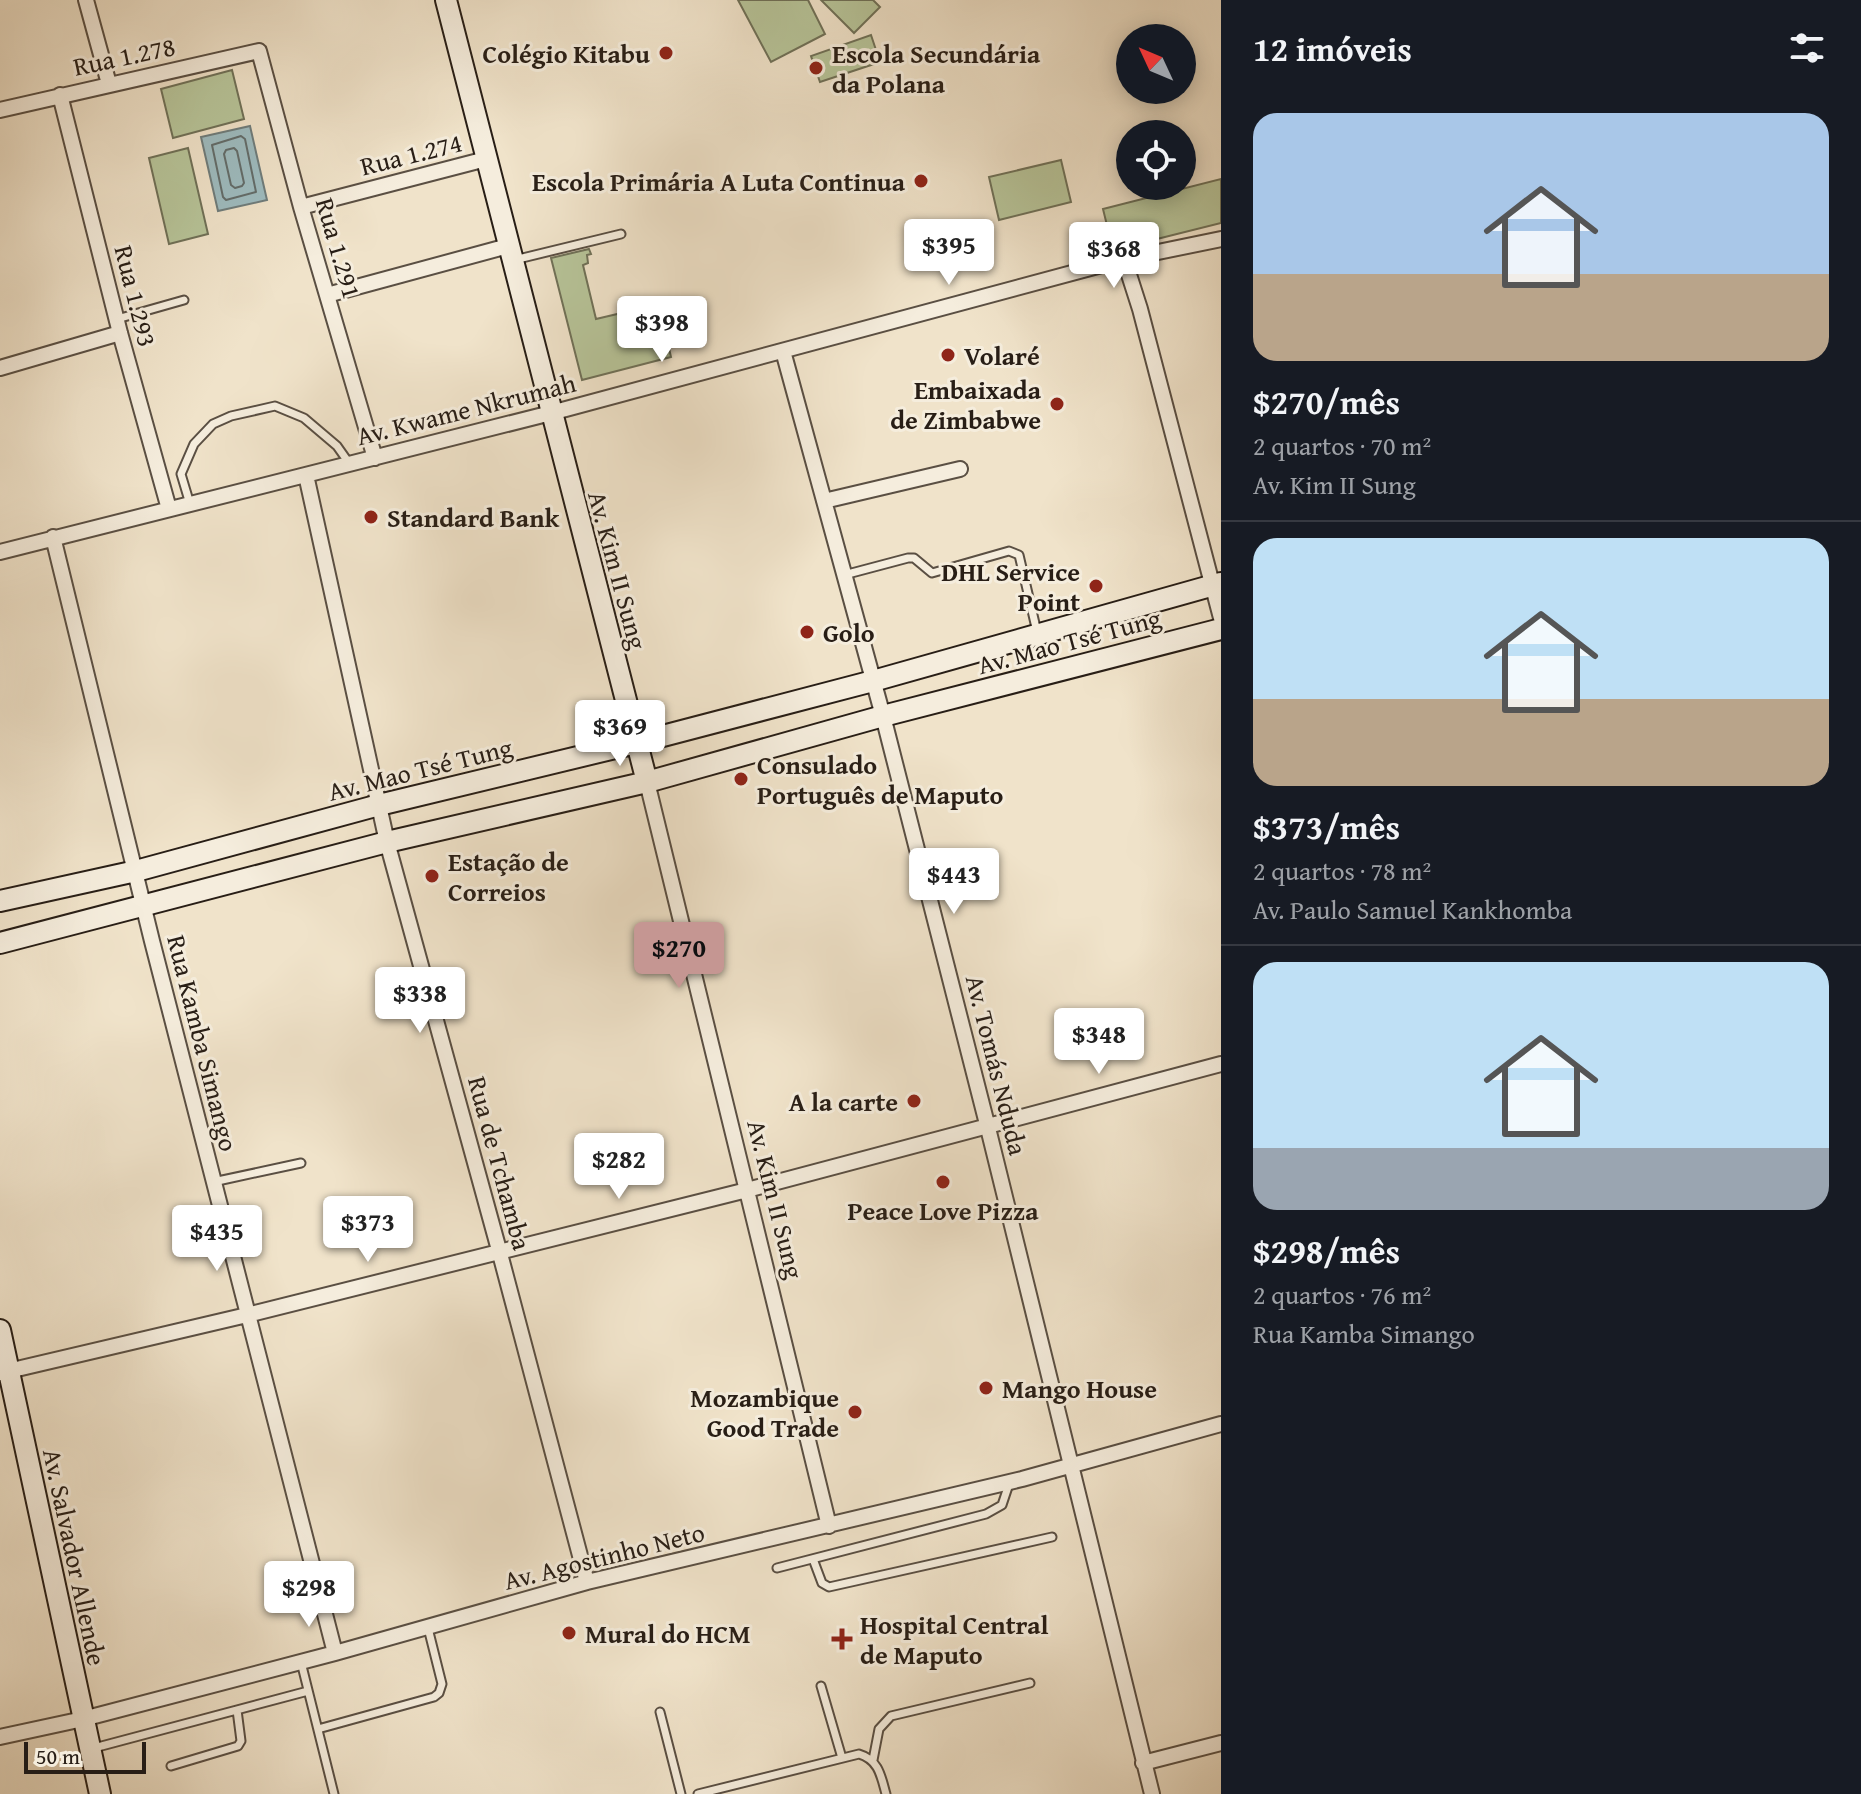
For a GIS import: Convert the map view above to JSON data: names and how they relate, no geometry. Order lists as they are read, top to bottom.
{
  "streets": {
    "main road": ["Av. Kim II Sung", "Av. Mao Tsé Tung", "Av. Salvador Allende"],
    "street": [
      "Rua 1.278",
      "Rua 1.274",
      "Rua 1.291",
      "Rua 1.293",
      "Av. Kwame Nkrumah",
      "Rua Kamba Simango",
      "Av. Tomás Nduda",
      "Rua de Tchamba",
      "Av. Agostinho Neto"
    ]
  },
  "crossings": [
    ["Rua 1.278", "Rua 1.291"],
    ["Rua 1.278", "Rua 1.293"],
    ["Rua 1.274", "Rua 1.291"],
    ["Rua 1.274", "Av. Kim II Sung"],
    ["Rua 1.291", "Av. Kwame Nkrumah"],
    ["Rua 1.293", "Av. Kwame Nkrumah"],
    ["Av. Kwame Nkrumah", "Av. Kim II Sung"],
    ["Av. Kwame Nkrumah", "Rua Kamba Simango"],
    ["Av. Kwame Nkrumah", "Av. Tomás Nduda"],
    ["Av. Kwame Nkrumah", "Rua de Tchamba"],
    ["Av. Kim II Sung", "Av. Mao Tsé Tung"],
    ["Av. Kim II Sung", "Av. Agostinho Neto"],
    ["Av. Mao Tsé Tung", "Rua Kamba Simango"],
    ["Av. Mao Tsé Tung", "Av. Tomás Nduda"],
    ["Av. Mao Tsé Tung", "Rua de Tchamba"],
    ["Rua Kamba Simango", "Av. Agostinho Neto"],
    ["Av. Tomás Nduda", "Av. Agostinho Neto"],
    ["Rua de Tchamba", "Av. Agostinho Neto"],
    ["Av. Agostinho Neto", "Av. Salvador Allende"]
  ],
  "places": {
    "other": [
      "Colégio Kitabu",
      "Escola Secundária da Polana",
      "Escola Primária A Luta Continua",
      "Volaré",
      "Embaixada de Zimbabwe",
      "Standard Bank",
      "DHL Service Point",
      "Golo",
      "Consulado Português de Maputo",
      "Estação de Correios",
      "A la carte",
      "Peace Love Pizza",
      "Mango House",
      "Mozambique Good Trade",
      "Mural do HCM"
    ],
    "health": ["Hospital Central de Maputo"]
  },
  "scale_bar": "50 m",
  "north": "top left",
  "page": {
    "heading": "12 imóveis",
    "list": [
      {
        "name": "$270/mês",
        "note": "2 quartos · 70 m² · Av. Kim II Sung"
      },
      {
        "name": "$373/mês",
        "note": "2 quartos · 78 m² · Av. Paulo Samuel Kankhomba"
      },
      {
        "name": "$298/mês",
        "note": "2 quartos · 76 m² · Rua Kamba Simango"
      }
    ],
    "price": [
      "$395",
      "$368",
      "$398",
      "$369",
      "$443",
      "$270",
      "$338",
      "$348",
      "$282",
      "$373",
      "$435",
      "$298"
    ],
    "scale": "50 m"
  }
}
